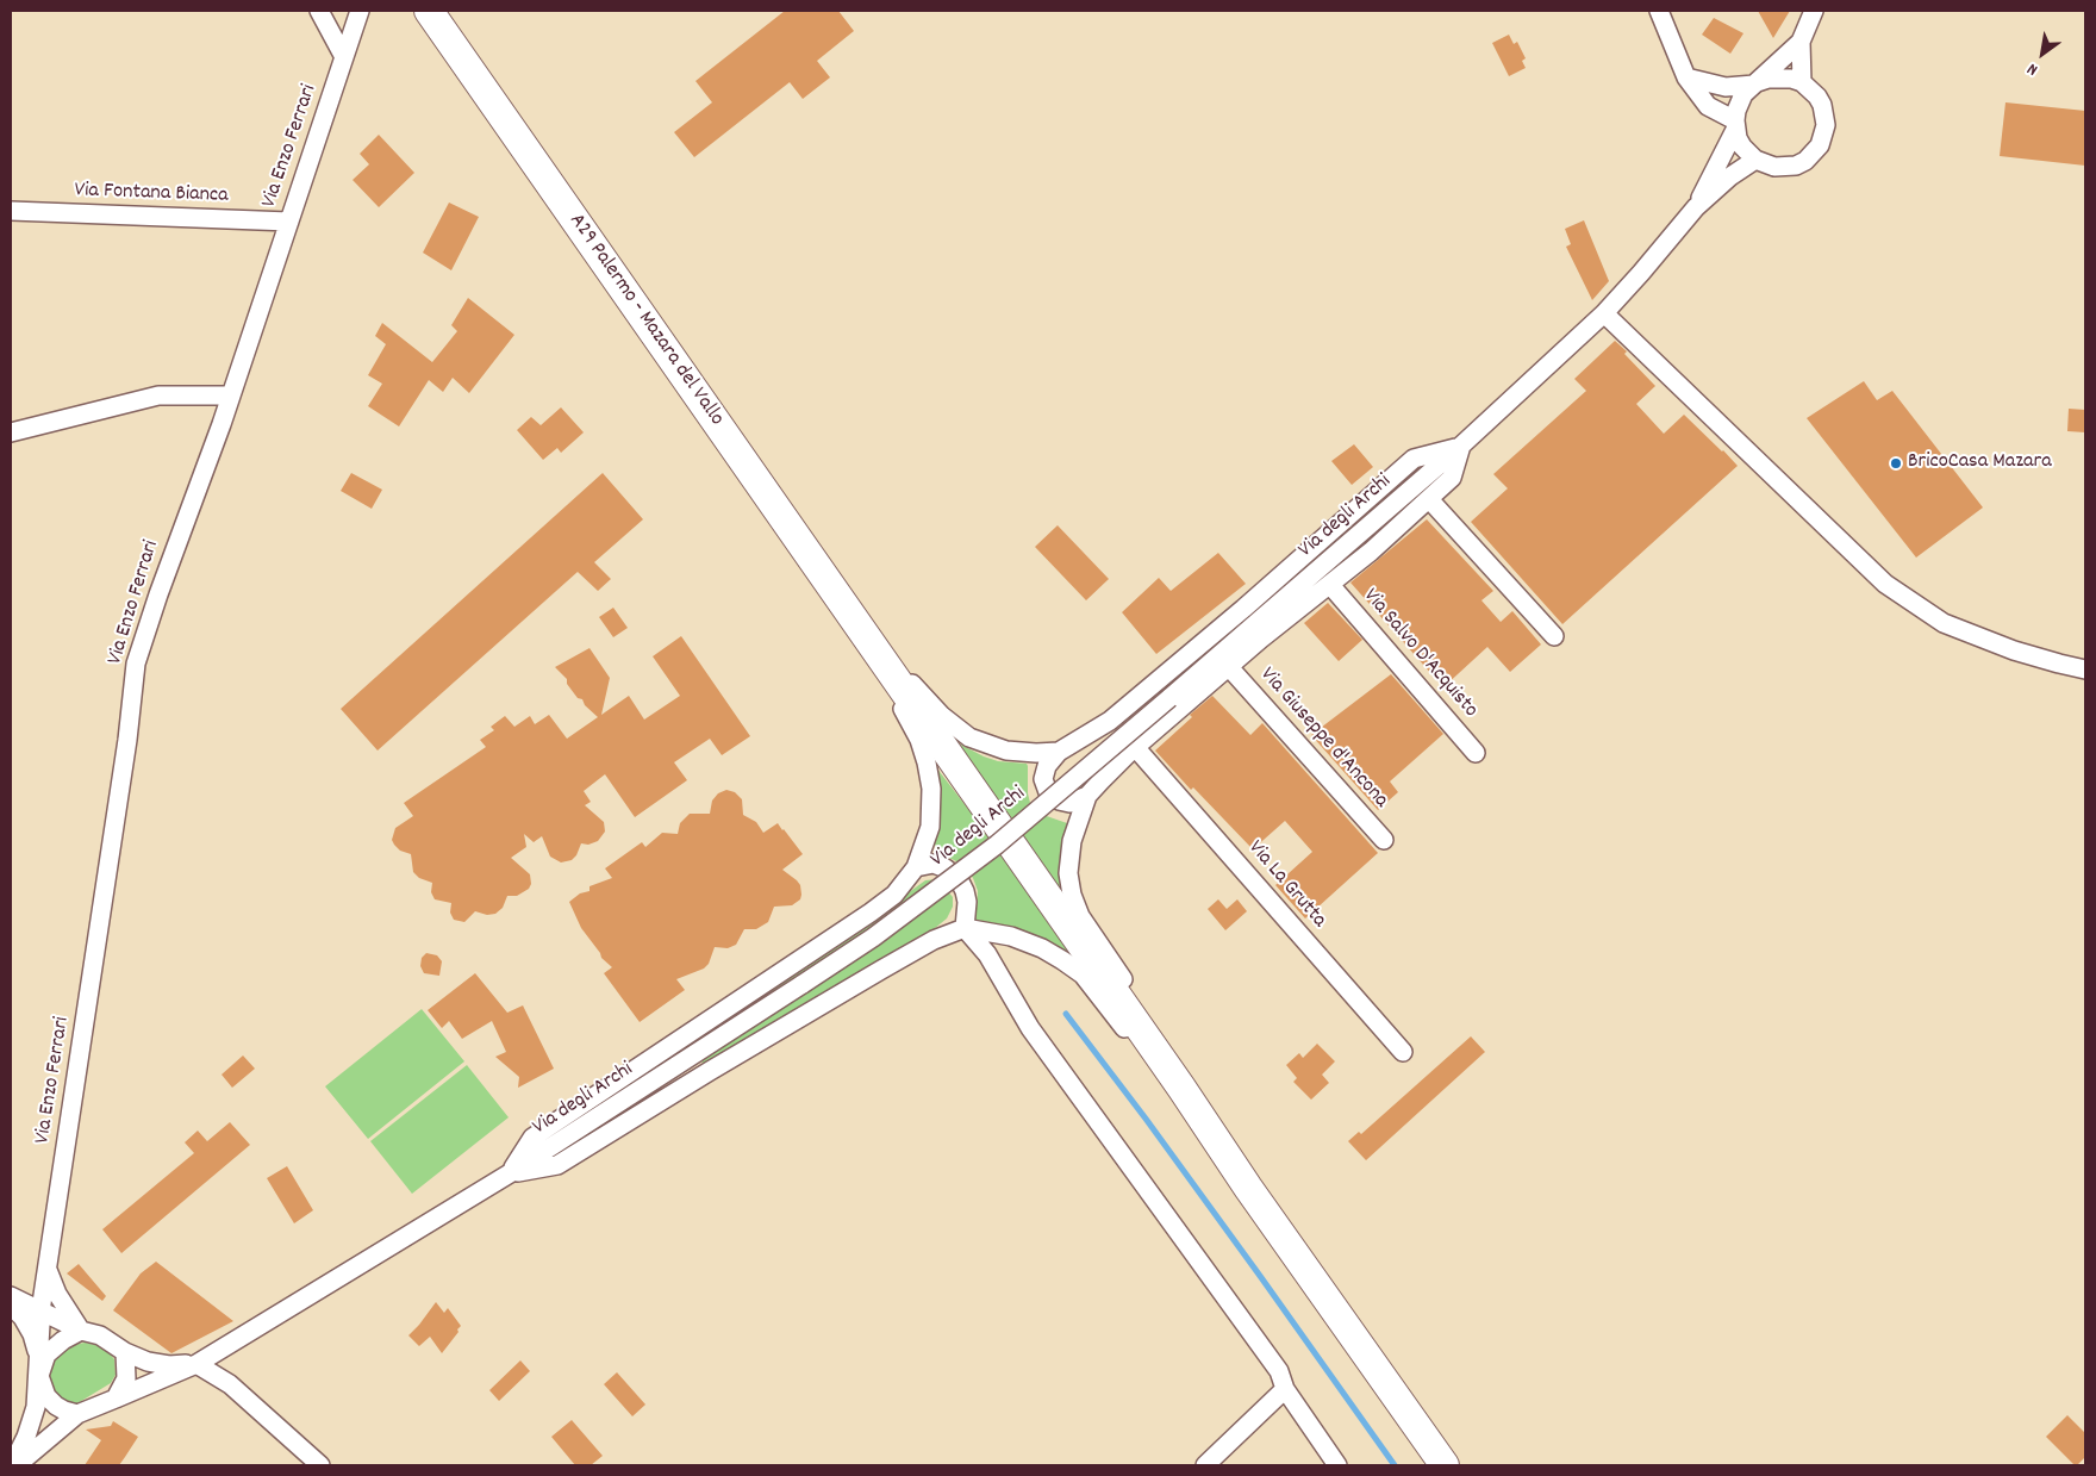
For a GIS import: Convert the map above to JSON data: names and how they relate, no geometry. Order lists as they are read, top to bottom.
{
  "streets": {
    "main road": ["A29 Palermo - Mazara del Vallo"],
    "street": [
      "Via Enzo Ferrari",
      "Via Fontana Bianca",
      "Via degli Archi",
      "Via Salvo D'Acquisto",
      "Via Giuseppe d'Ancona",
      "Via La Grutta"
    ]
  },
  "crossings": [
    ["Via Enzo Ferrari", "Via Fontana Bianca"],
    ["Via Enzo Ferrari", "Via degli Archi"]
  ],
  "places": ["BricoCasa Mazara"],
  "north": "bottom left"
}
